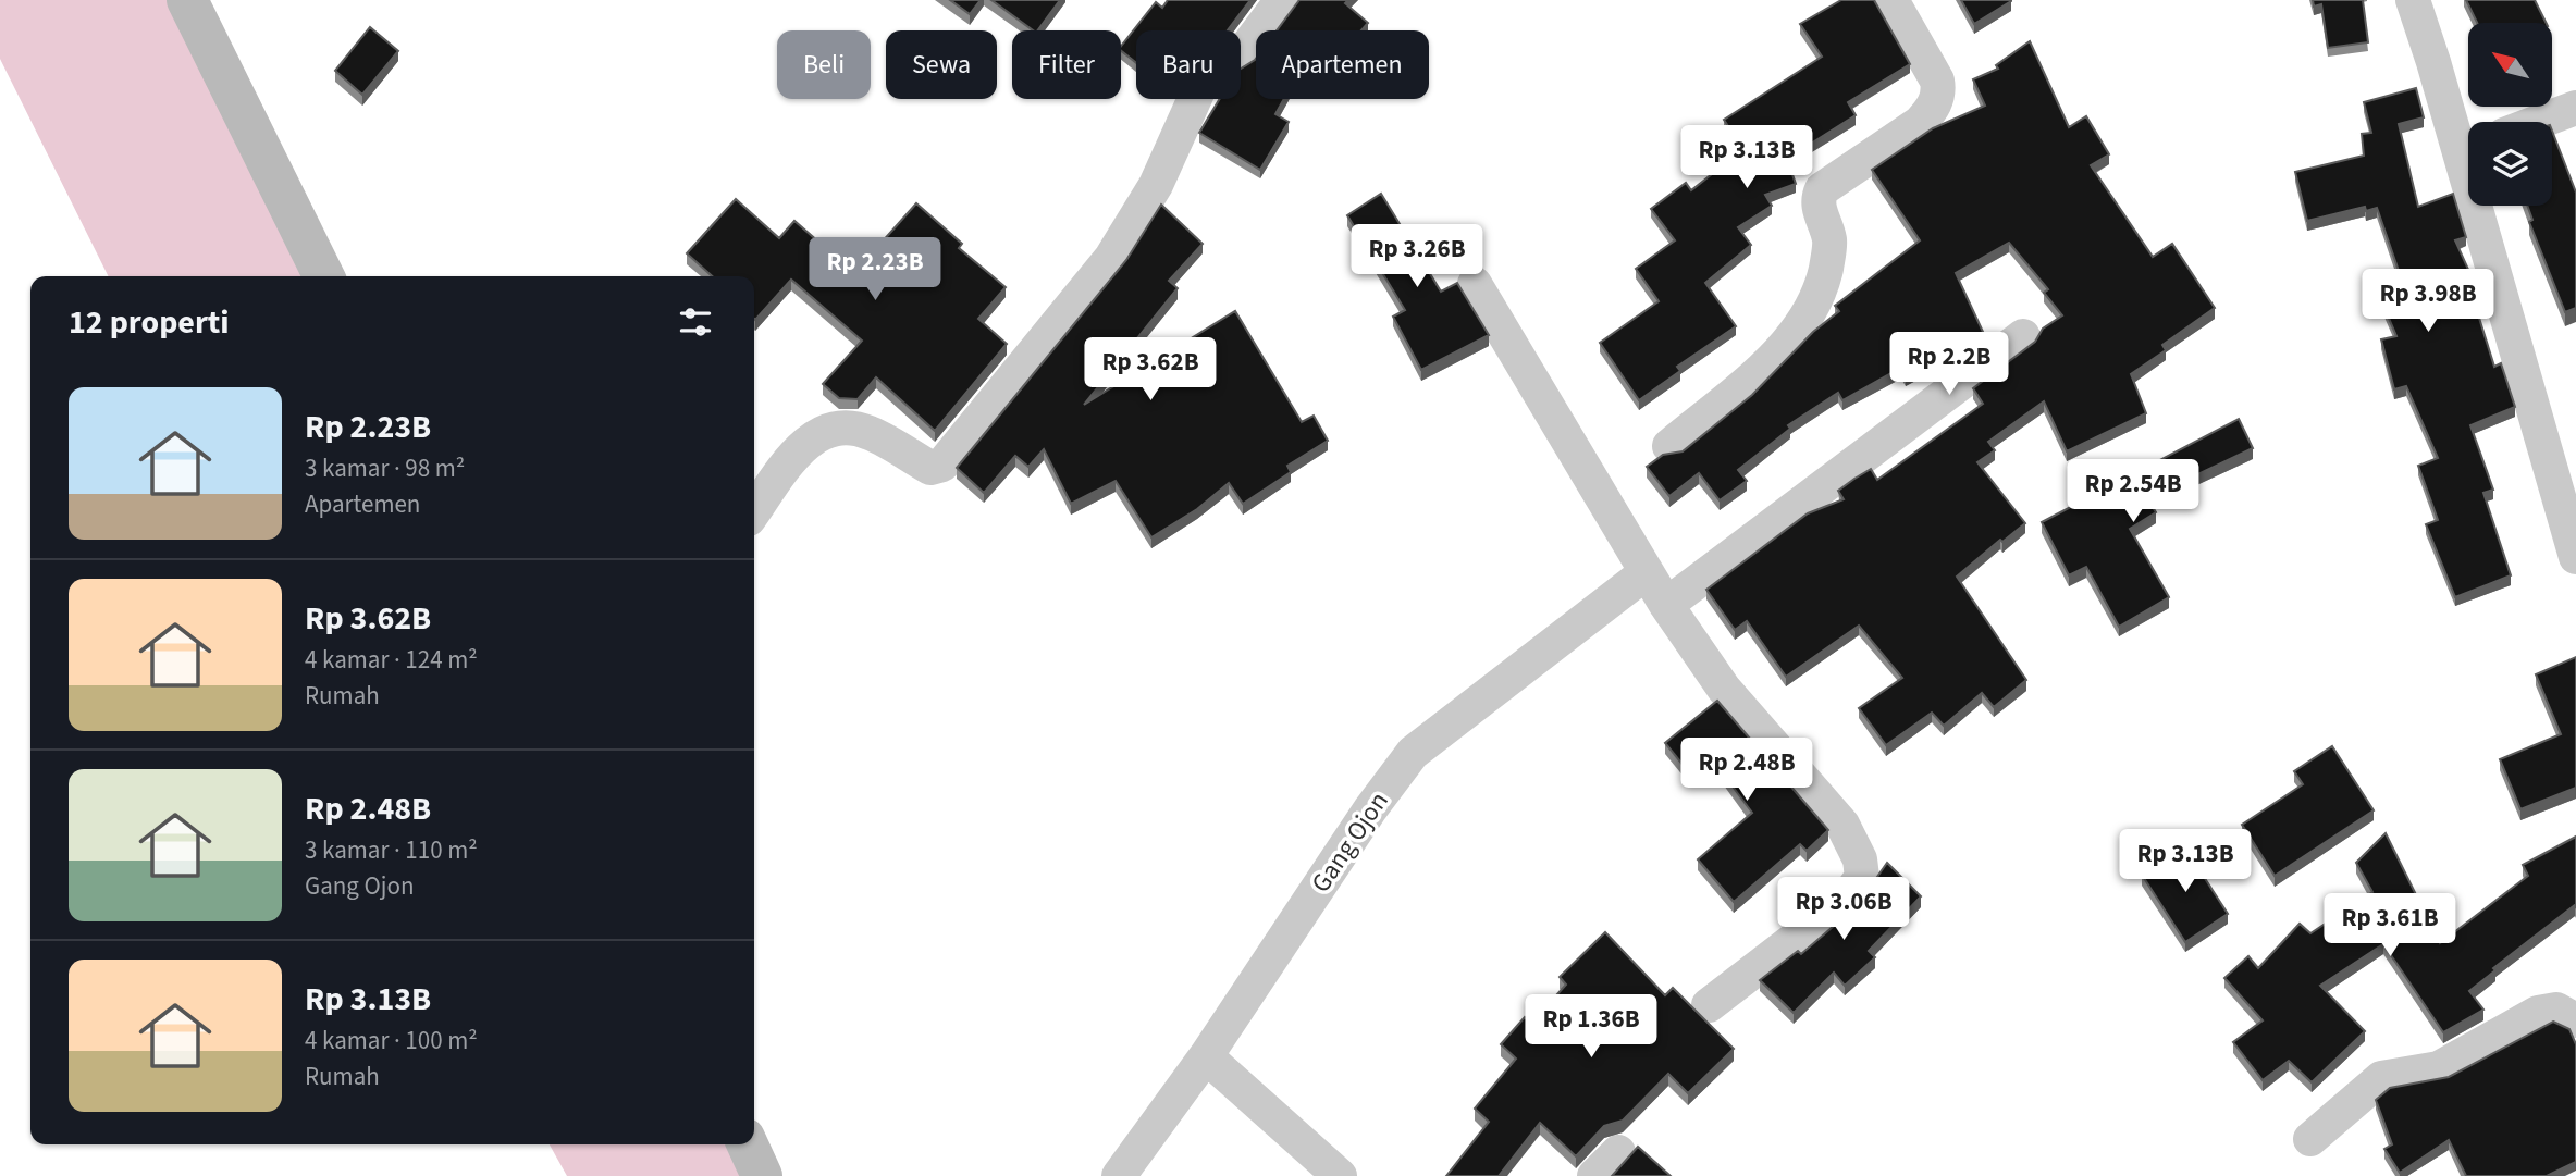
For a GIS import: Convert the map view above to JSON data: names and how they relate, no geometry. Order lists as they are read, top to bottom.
{
  "streets": {
    "street": ["Gang Ojon"]
  },
  "north": "top left",
  "page": {
    "chip": [
      "Beli",
      "Sewa",
      "Filter",
      "Baru",
      "Apartemen"
    ],
    "price": [
      "Rp 3.13B",
      "Rp 3.26B",
      "Rp 2.23B",
      "Rp 3.98B",
      "Rp 2.2B",
      "Rp 3.62B",
      "Rp 2.54B",
      "Rp 2.48B",
      "Rp 3.13B",
      "Rp 3.06B",
      "Rp 3.61B",
      "Rp 1.36B"
    ],
    "heading": "12 properti",
    "list": [
      {
        "name": "Rp 2.23B",
        "note": "3 kamar · 98 m² · Apartemen"
      },
      {
        "name": "Rp 3.62B",
        "note": "4 kamar · 124 m² · Rumah"
      },
      {
        "name": "Rp 2.48B",
        "note": "3 kamar · 110 m² · Gang Ojon"
      },
      {
        "name": "Rp 3.13B",
        "note": "4 kamar · 100 m² · Rumah"
      }
    ]
  }
}
